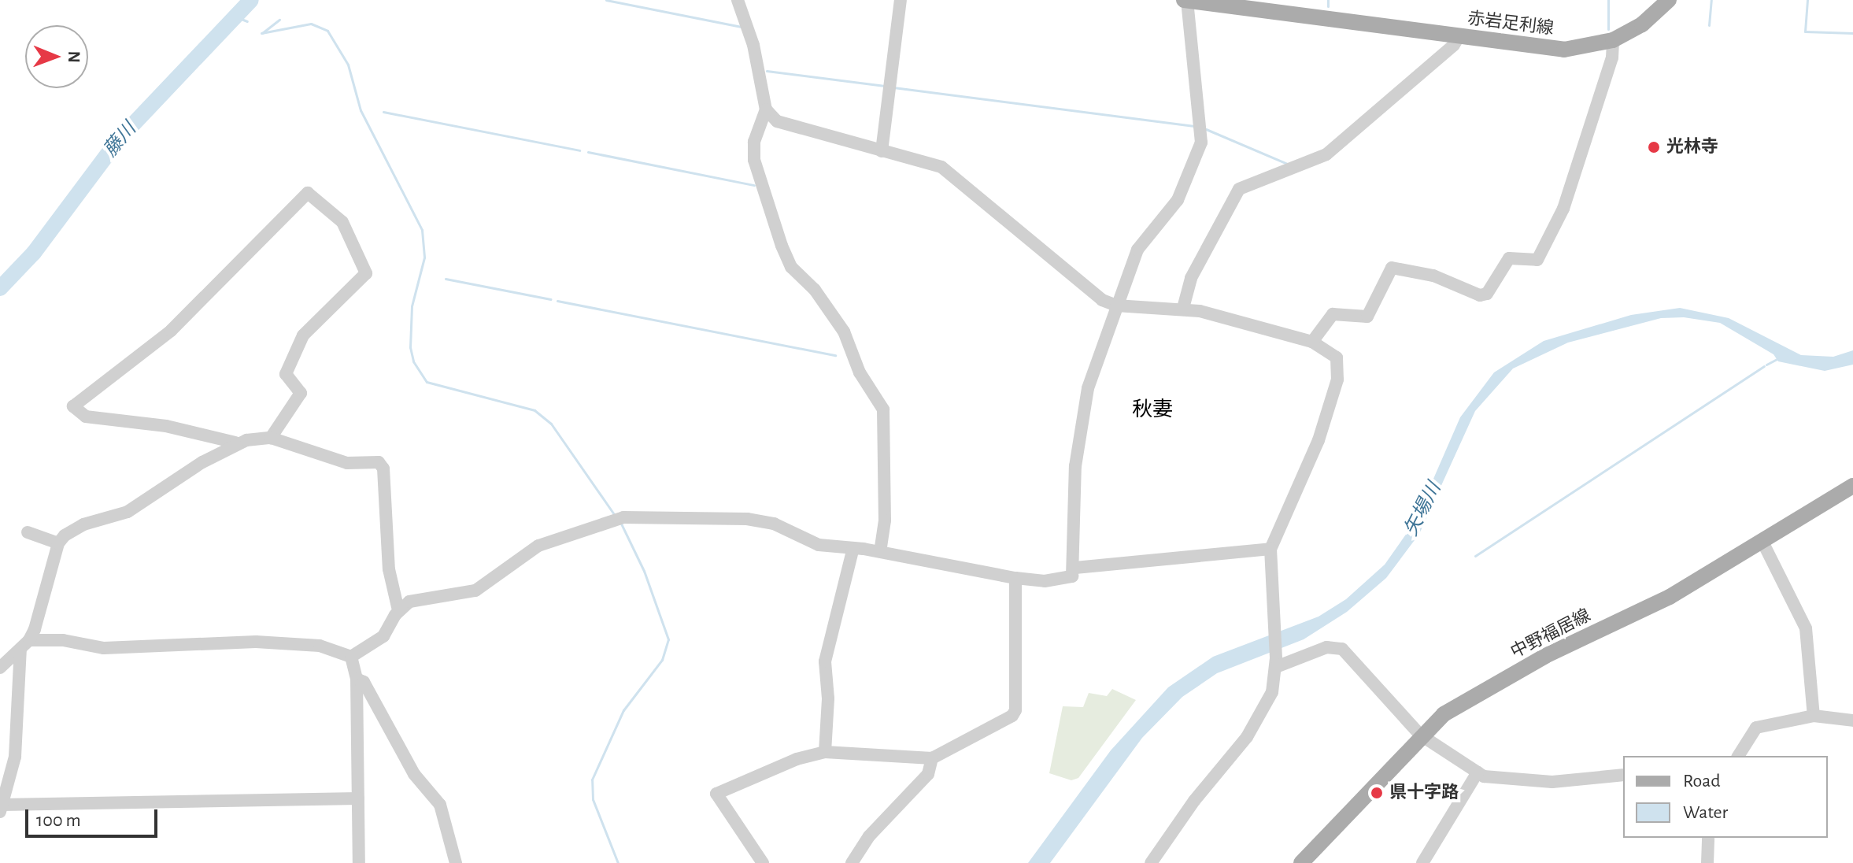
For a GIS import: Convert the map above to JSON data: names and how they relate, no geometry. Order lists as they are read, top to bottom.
{
  "streets": {
    "main road": ["赤岩足利線", "中野福居線"]
  },
  "districts": ["秋妻"],
  "water": ["藤川", "矢場川"],
  "places": ["光林寺", "県十字路"],
  "legend": ["Road", "Water"],
  "scale_bar": "100 m",
  "north": "right"
}
